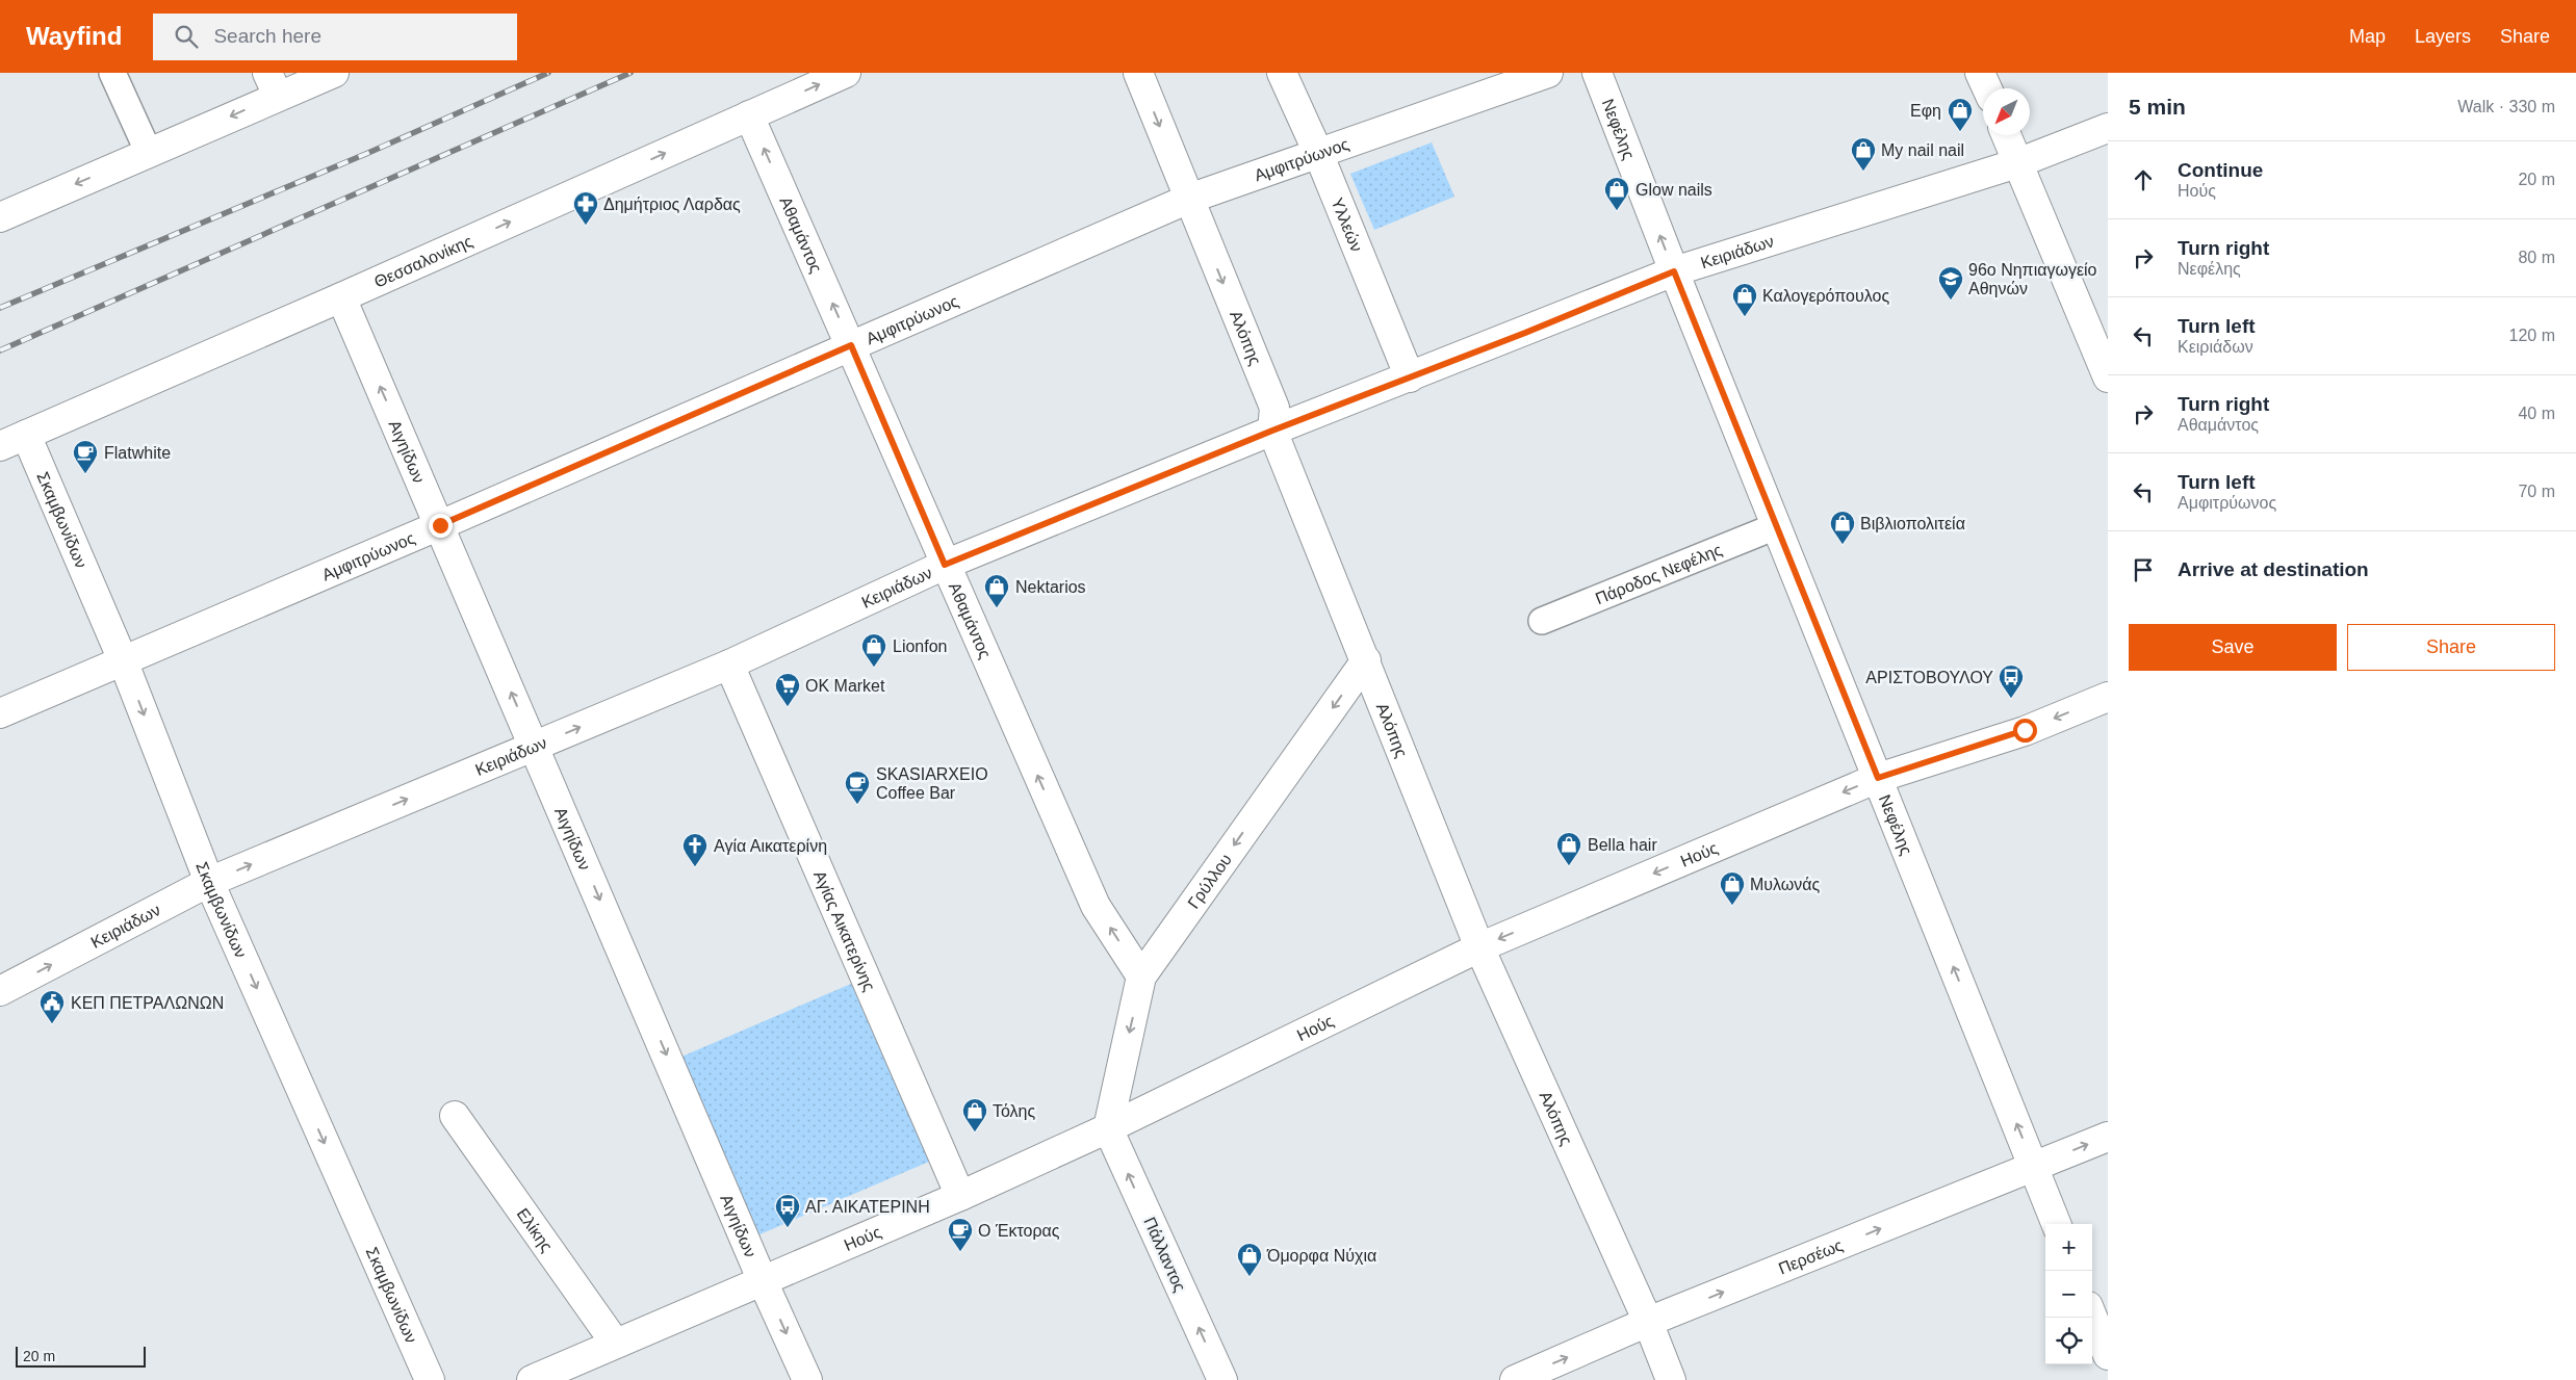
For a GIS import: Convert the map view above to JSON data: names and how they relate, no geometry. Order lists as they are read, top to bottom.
{
  "streets": {
    "street": [
      "Νεφέλης",
      "Αμφιτρύωνος",
      "Υλλεών",
      "Αθαμάντος",
      "Κειριάδων",
      "Θεσσαλονίκης",
      "Αλόπης",
      "Αιγηίδων",
      "Σκαμβωνίδων",
      "Ηούς",
      "Γρύλλου",
      "Αγίας Αικατερίνης",
      "Ελίκης",
      "Πάλλαντος",
      "Περσέως"
    ],
    "lane": ["Πάροδος Νεφέλης"]
  },
  "crossings": [
    ["Νεφέλης", "Κειριάδων"],
    ["Νεφέλης", "Πάροδος Νεφέλης"],
    ["Νεφέλης", "Ηούς"],
    ["Νεφέλης", "Περσέως"],
    ["Αμφιτρύωνος", "Υλλεών"],
    ["Αμφιτρύωνος", "Αθαμάντος"],
    ["Αμφιτρύωνος", "Αλόπης"],
    ["Αμφιτρύωνος", "Αιγηίδων"],
    ["Αμφιτρύωνος", "Σκαμβωνίδων"],
    ["Υλλεών", "Κειριάδων"],
    ["Αθαμάντος", "Κειριάδων"],
    ["Αθαμάντος", "Θεσσαλονίκης"],
    ["Αθαμάντος", "Γρύλλου"],
    ["Κειριάδων", "Αλόπης"],
    ["Κειριάδων", "Αιγηίδων"],
    ["Κειριάδων", "Σκαμβωνίδων"],
    ["Κειριάδων", "Αγίας Αικατερίνης"],
    ["Θεσσαλονίκης", "Αιγηίδων"],
    ["Θεσσαλονίκης", "Σκαμβωνίδων"],
    ["Αλόπης", "Ηούς"],
    ["Αλόπης", "Γρύλλου"],
    ["Αλόπης", "Περσέως"],
    ["Αιγηίδων", "Ηούς"],
    ["Ηούς", "Γρύλλου"],
    ["Ηούς", "Αγίας Αικατερίνης"],
    ["Ηούς", "Ελίκης"],
    ["Ηούς", "Πάλλαντος"],
    ["Γρύλλου", "Πάλλαντος"]
  ],
  "one_way": [
    "Νεφέλης",
    "Αθαμάντος",
    "Κειριάδων",
    "Θεσσαλονίκης",
    "Σκαμβωνίδων",
    "Ηούς",
    "Γρύλλου",
    "Πάλλαντος",
    "Περσέως"
  ],
  "places": {
    "shop": [
      "Εφη",
      "My nail nail",
      "Glow nails",
      "Καλογερόπουλος",
      "Βιβλιοπολιτεία",
      "Nektarios",
      "Lionfon",
      "Bella hair",
      "Μυλωνάς",
      "Τόλης",
      "Όμορφα Νύχια"
    ],
    "pharmacy": ["Δημήτριος Λαρδας"],
    "school or university": ["96ο Νηπιαγωγείο Αθηνών"],
    "cafe": ["Flatwhite", "SKASIARXEIO Coffee Bar", "Ο Έκτορας"],
    "bus stop": ["ΑΡΙΣΤΟΒΟΥΛΟΥ", "ΑΓ. ΑΙΚΑΤΕΡΙΝΗ"],
    "supermarket": ["OK Market"],
    "church": ["Αγία Αικατερίνη"],
    "public building": ["ΚΕΠ ΠΕΤΡΑΛΩΝΩΝ"]
  },
  "scale_bar": "20 m",
  "north": "bottom left",
  "page": {
    "header": "Wayfind",
    "search": "Search here",
    "nav": ["Map", "Layers", "Share"],
    "heading": ["5 min", "Walk · 330 m"],
    "list": [
      ["Continue", "Ηούς", "20 m"],
      ["Turn right", "Νεφέλης", "80 m"],
      ["Turn left", "Κειριάδων", "120 m"],
      ["Turn right", "Αθαμάντος", "40 m"],
      ["Turn left", "Αμφιτρύωνος", "70 m"],
      "Arrive at destination"
    ],
    "buttons": ["Save", "Share"],
    "map_buttons": ["+", "−"],
    "scale": "20 m"
  }
}
